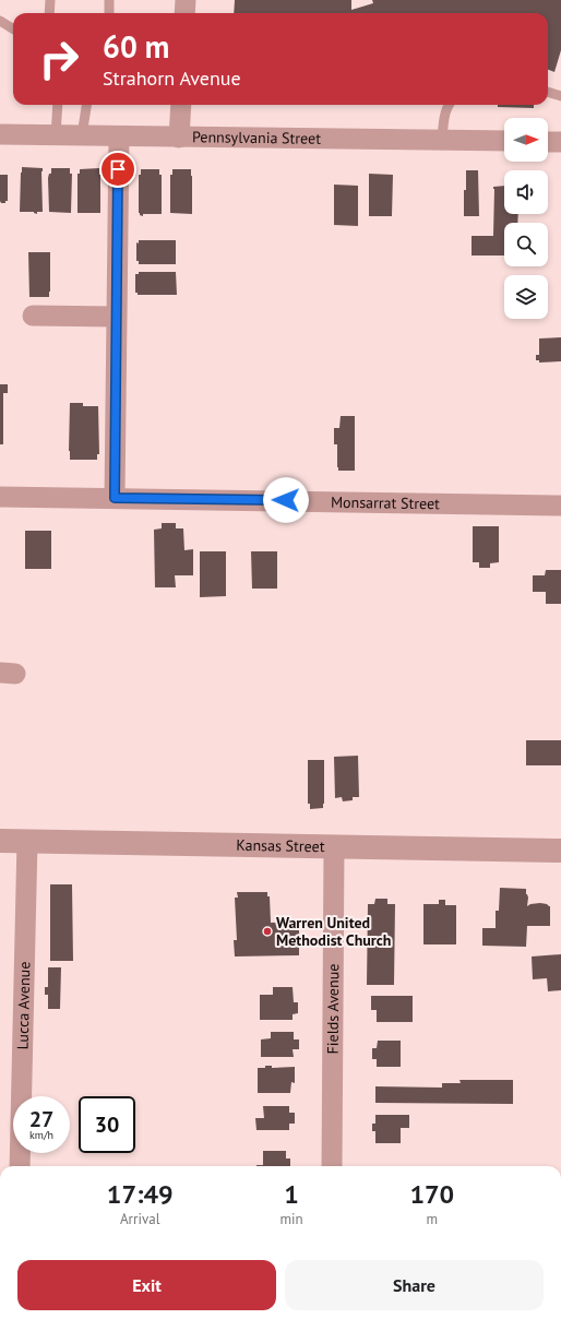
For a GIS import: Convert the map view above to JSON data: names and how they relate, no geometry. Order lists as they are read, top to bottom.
{
  "streets": {
    "street": [
      "Pennsylvania Street",
      "Monsarrat Street",
      "Kansas Street",
      "Lucca Avenue",
      "Fields Avenue"
    ]
  },
  "crossings": [
    ["Kansas Street", "Lucca Avenue"],
    ["Kansas Street", "Fields Avenue"]
  ],
  "places": ["Warren United Methodist Church"],
  "north": "right",
  "page": {
    "turn": ["60 m", "Strahorn Avenue"],
    "speed": "27 km/h",
    "limit": "30",
    "eta": [
      "17:49",
      "Arrival",
      "1",
      "min",
      "170",
      "m"
    ],
    "buttons": ["Exit", "Share"]
  }
}
